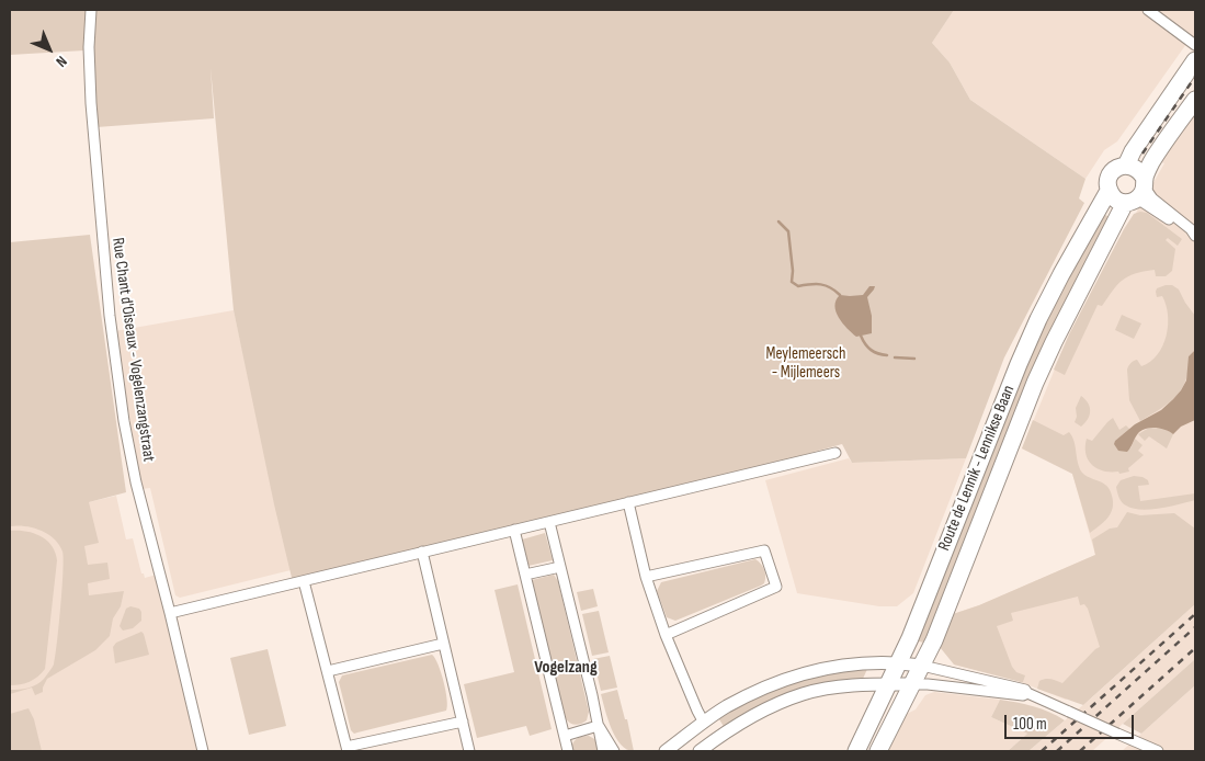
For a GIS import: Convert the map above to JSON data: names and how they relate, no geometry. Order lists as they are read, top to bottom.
{
  "streets": {
    "main road": ["Route de Lennik - Lennikse Baan"],
    "street": ["Rue Chant d'Oiseaux - Vogelenzangstraat"]
  },
  "districts": ["Vogelzang"],
  "parks": ["Meylemeersch - Mijlemeers"],
  "scale_bar": "100 m",
  "north": "bottom right"
}
